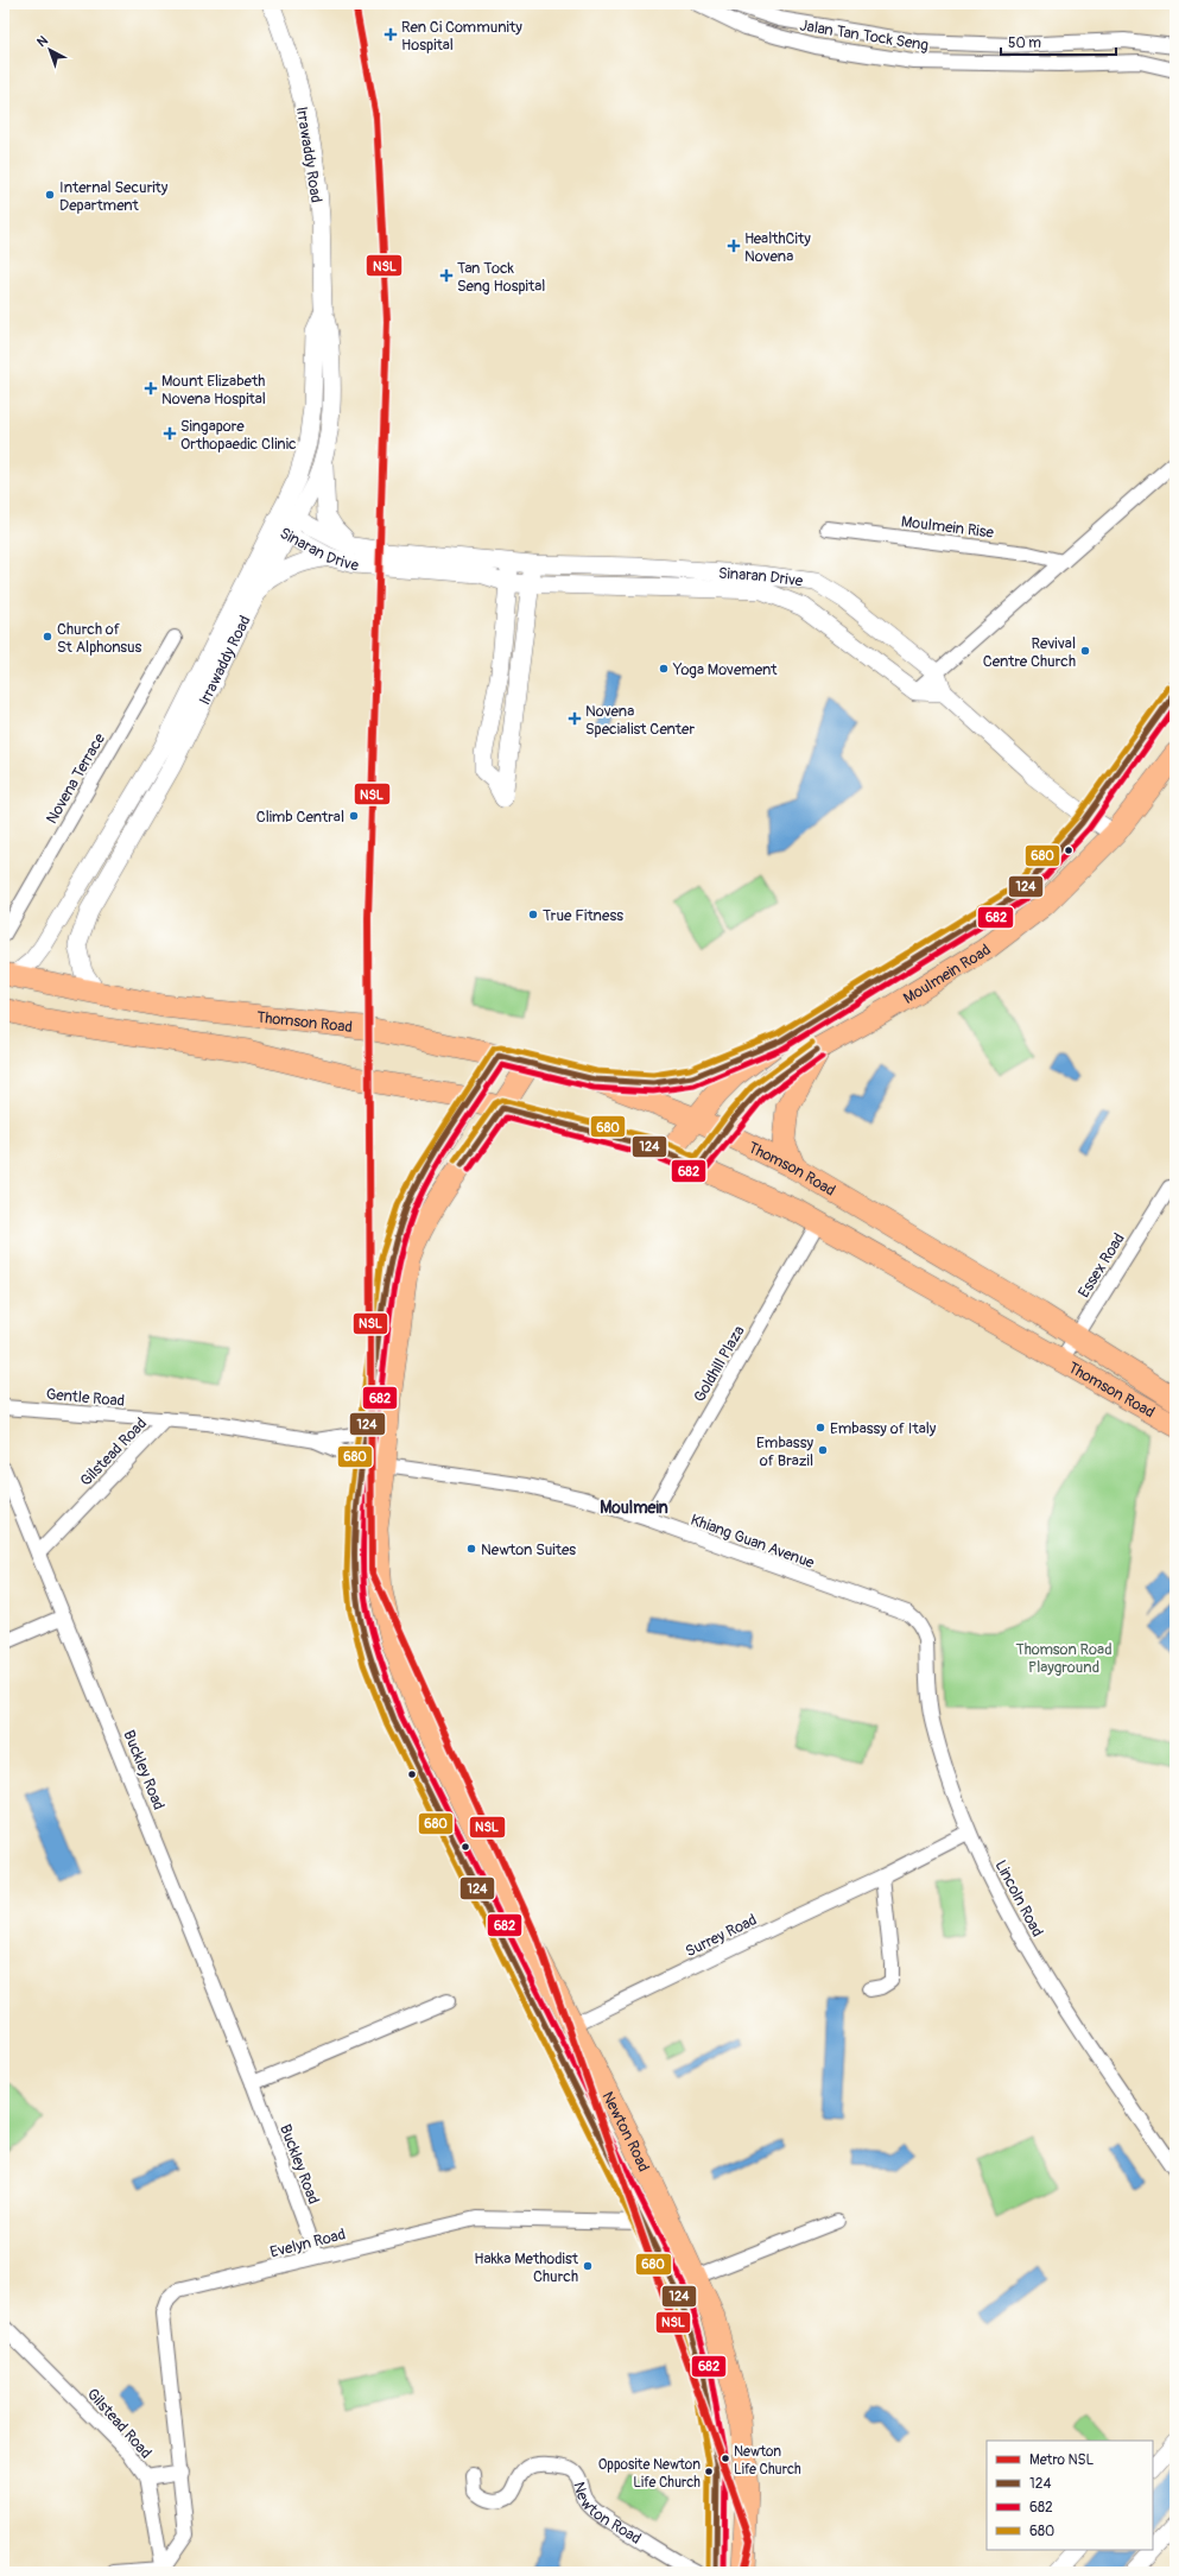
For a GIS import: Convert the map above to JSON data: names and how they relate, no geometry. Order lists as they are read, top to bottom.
{
  "streets": {
    "main road": ["Moulmein Road", "Thomson Road", "Newton Road"],
    "street": [
      "Jalan Tan Tock Seng",
      "Irrawaddy Road",
      "Moulmein Rise",
      "Sinaran Drive",
      "Novena Terrace",
      "Essex Road",
      "Goldhill Plaza",
      "Gentle Road",
      "Gilstead Road",
      "Khiang Guan Avenue",
      "Buckley Road",
      "Lincoln Road",
      "Surrey Road",
      "Evelyn Road"
    ]
  },
  "crossings": [
    ["Irrawaddy Road", "Sinaran Drive"],
    ["Irrawaddy Road", "Thomson Road"],
    ["Sinaran Drive", "Moulmein Road"],
    ["Moulmein Road", "Thomson Road"],
    ["Thomson Road", "Essex Road"],
    ["Thomson Road", "Goldhill Plaza"],
    ["Thomson Road", "Newton Road"],
    ["Goldhill Plaza", "Khiang Guan Avenue"],
    ["Gentle Road", "Gilstead Road"],
    ["Gilstead Road", "Khiang Guan Avenue"],
    ["Gilstead Road", "Buckley Road"],
    ["Gilstead Road", "Newton Road"],
    ["Khiang Guan Avenue", "Lincoln Road"],
    ["Khiang Guan Avenue", "Newton Road"],
    ["Buckley Road", "Evelyn Road"],
    ["Lincoln Road", "Surrey Road"],
    ["Surrey Road", "Newton Road"],
    ["Newton Road", "Evelyn Road"]
  ],
  "districts": ["Moulmein"],
  "parks": ["Thomson Road Playground"],
  "places": {
    "health": [
      "Ren Ci Community Hospital",
      "HealthCity Novena",
      "Tan Tock Seng Hospital",
      "Mount Elizabeth Novena Hospital",
      "Singapore Orthopaedic Clinic",
      "Novena Specialist Center"
    ],
    "other": [
      "Internal Security Department",
      "Church of St Alphonsus",
      "Revival Centre Church",
      "Yoga Movement",
      "Climb Central",
      "True Fitness",
      "Embassy of Italy",
      "Embassy of Brazil",
      "Newton Suites",
      "Hakka Methodist Church",
      "Newton Life Church",
      "Opposite Newton Life Church"
    ]
  },
  "lines": [
    "metro line NSL",
    "transit line 680",
    "transit line 124",
    "transit line 682"
  ],
  "legend": [
    "Metro NSL",
    "124",
    "682",
    "680"
  ],
  "scale_bar": "50 m",
  "north": "top left"
}
